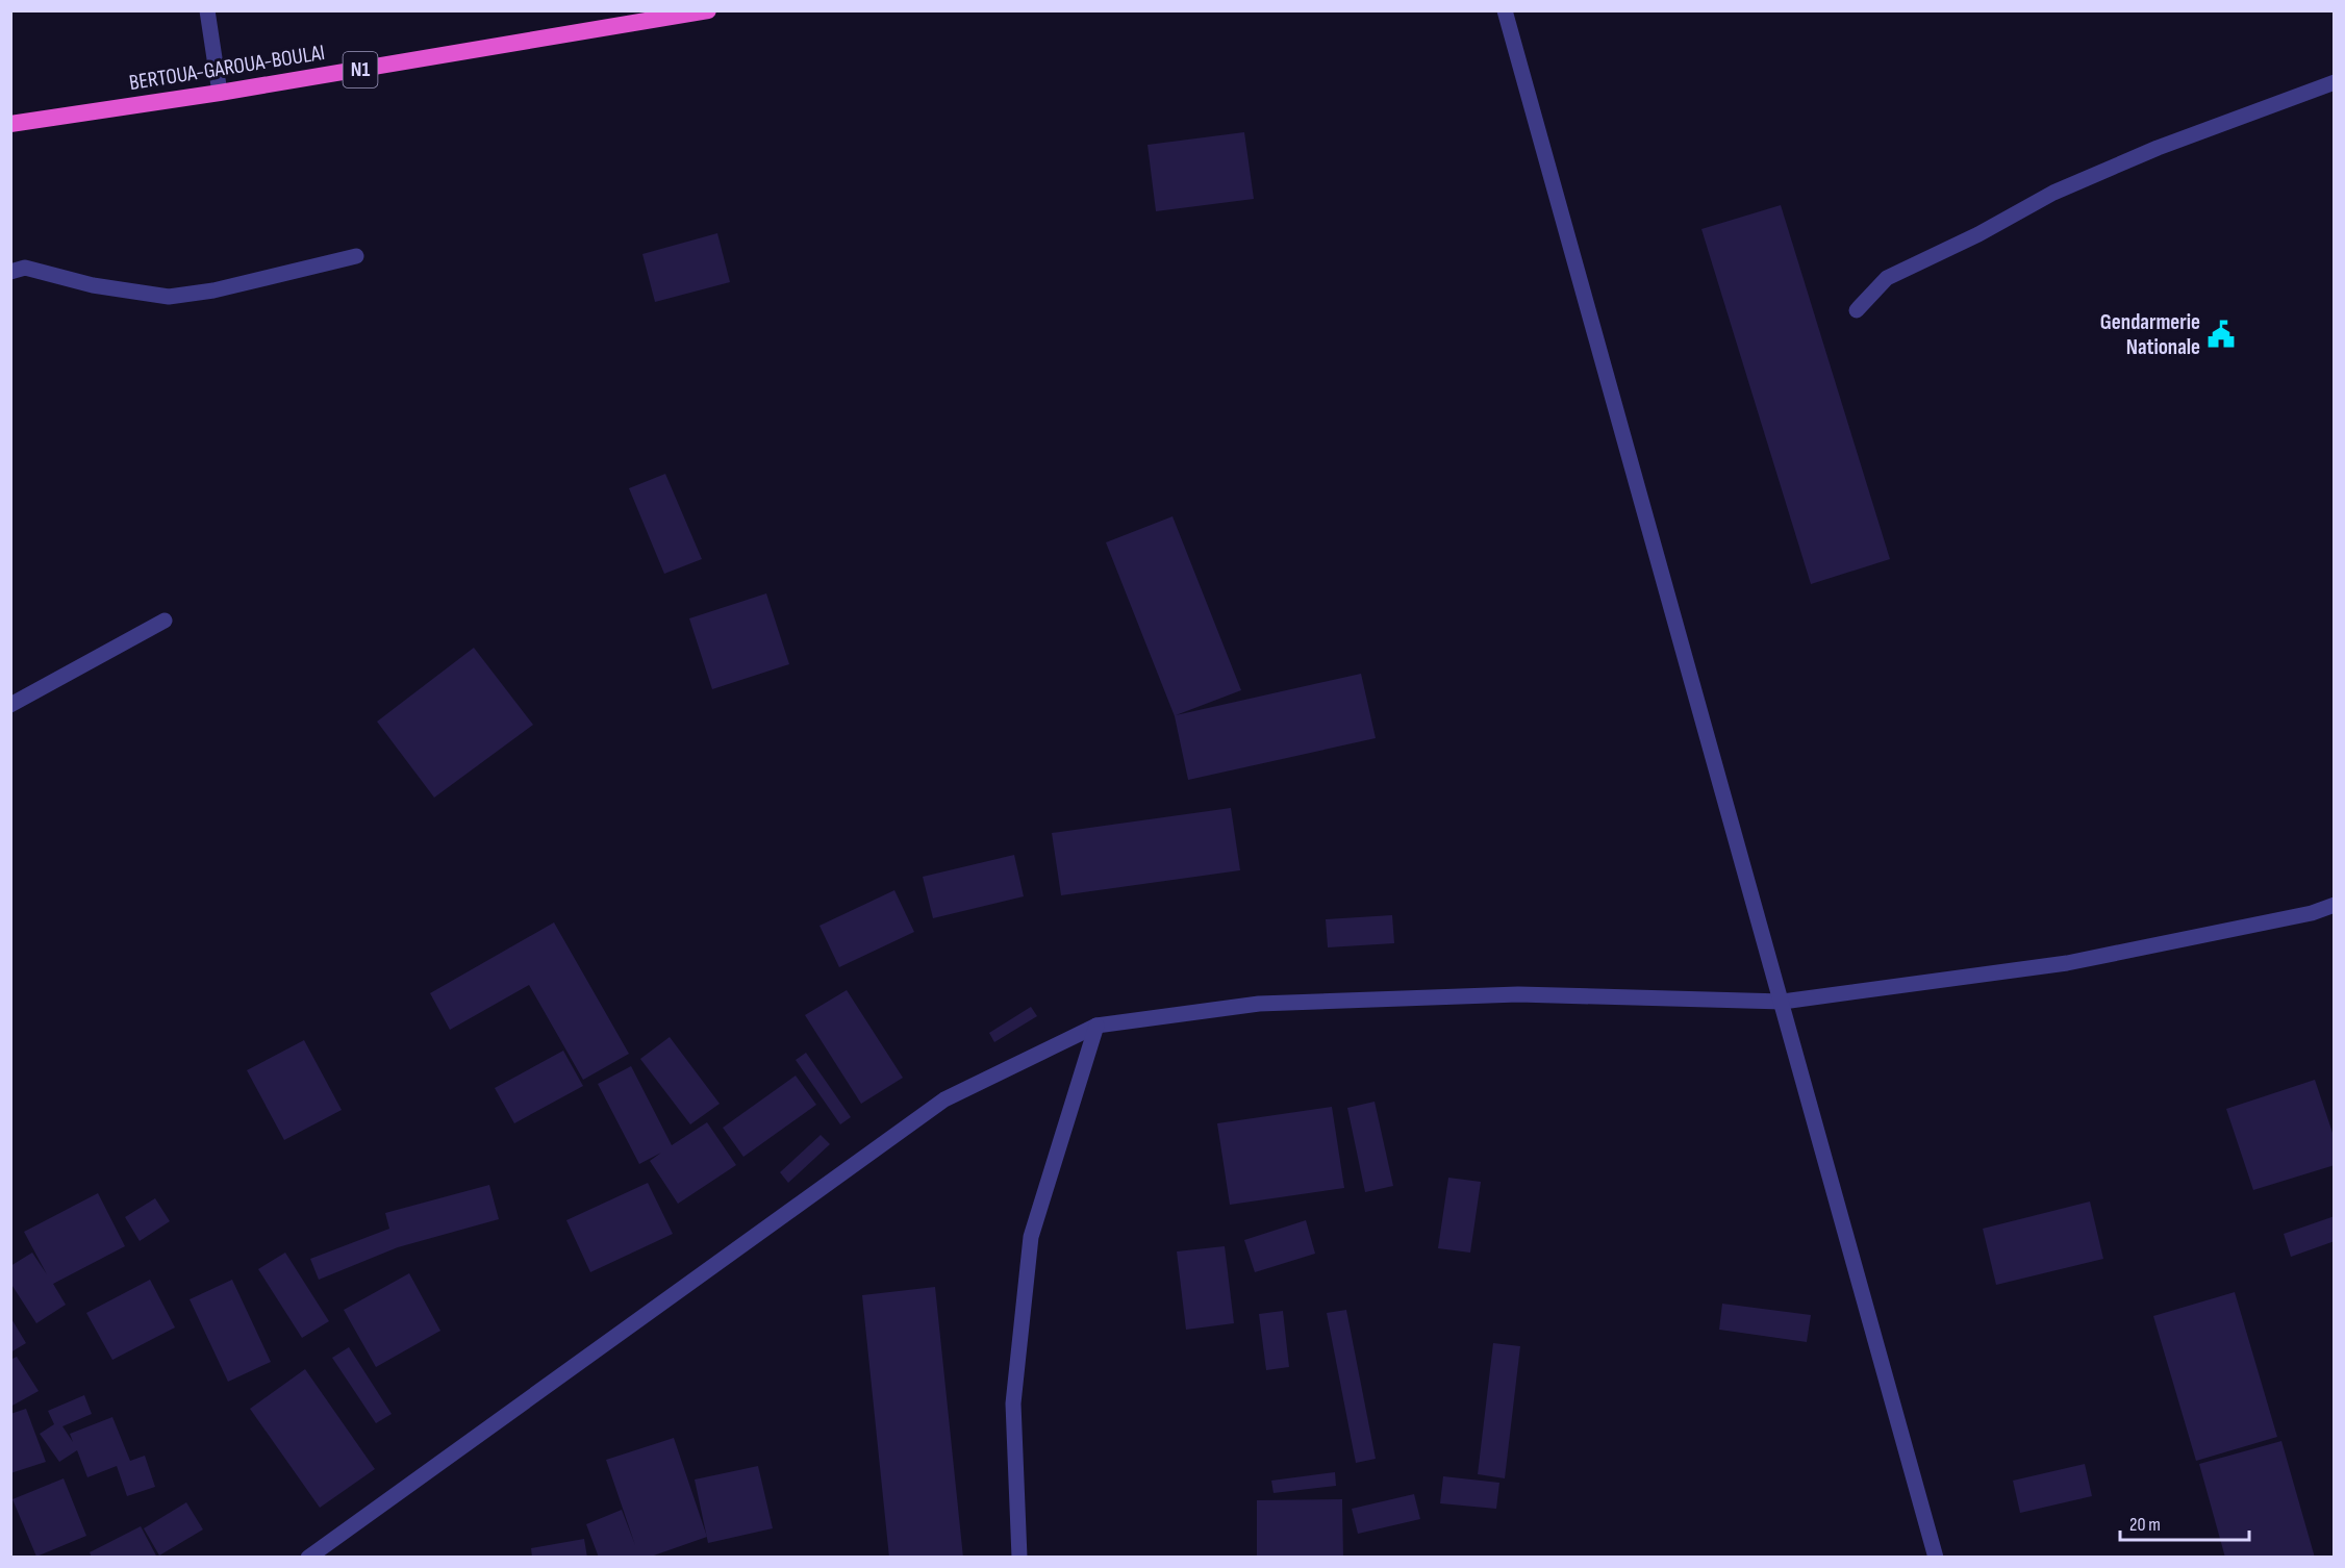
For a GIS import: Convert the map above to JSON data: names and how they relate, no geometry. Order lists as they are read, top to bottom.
{
  "streets": {
    "highway": ["BERTOUA-GAROUA-BOULAI", "N1"]
  },
  "places": {
    "public building": ["Gendarmerie Nationale"]
  },
  "scale_bar": "20 m"
}
